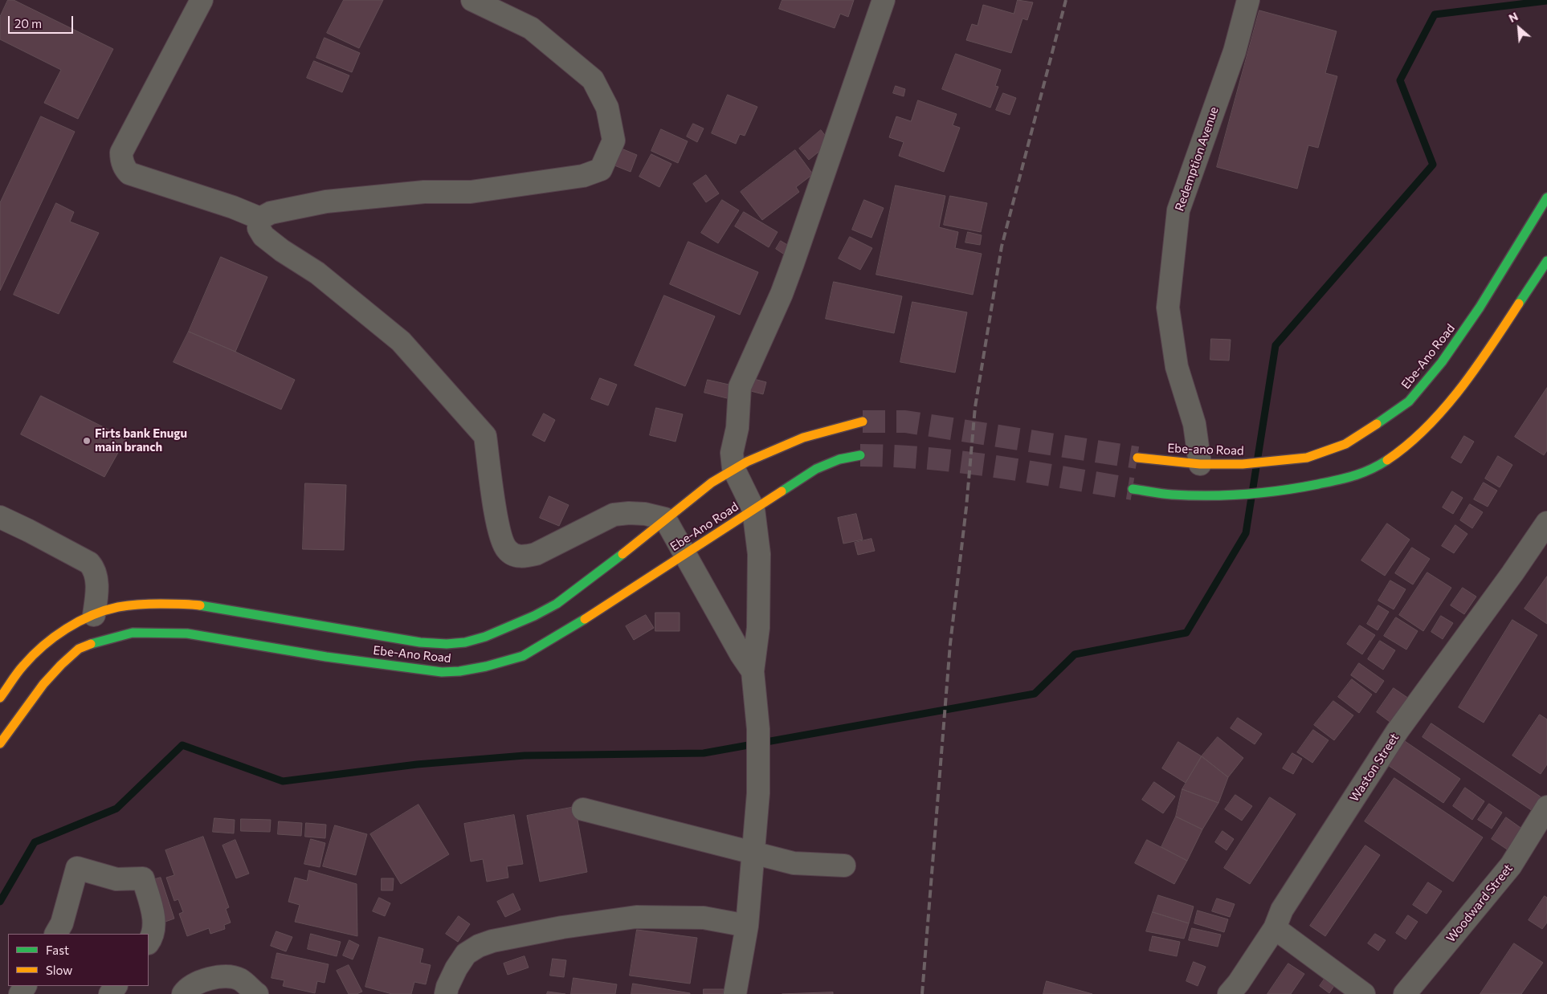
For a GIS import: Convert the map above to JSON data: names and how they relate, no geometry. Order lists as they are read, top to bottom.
{
  "streets": {
    "main road": ["Ebe-Ano Road", "Ebe-ano Road"],
    "street": ["Redemption Avenue", "Waston Street", "Woodward Street"]
  },
  "crossings": [
    ["Redemption Avenue", "Ebe-ano Road"],
    ["Ebe-Ano Road", "Ebe-ano Road"]
  ],
  "places": ["Firts bank Enugu main branch"],
  "legend": ["Fast", "Slow"],
  "scale_bar": "20 m",
  "north": "top left"
}
